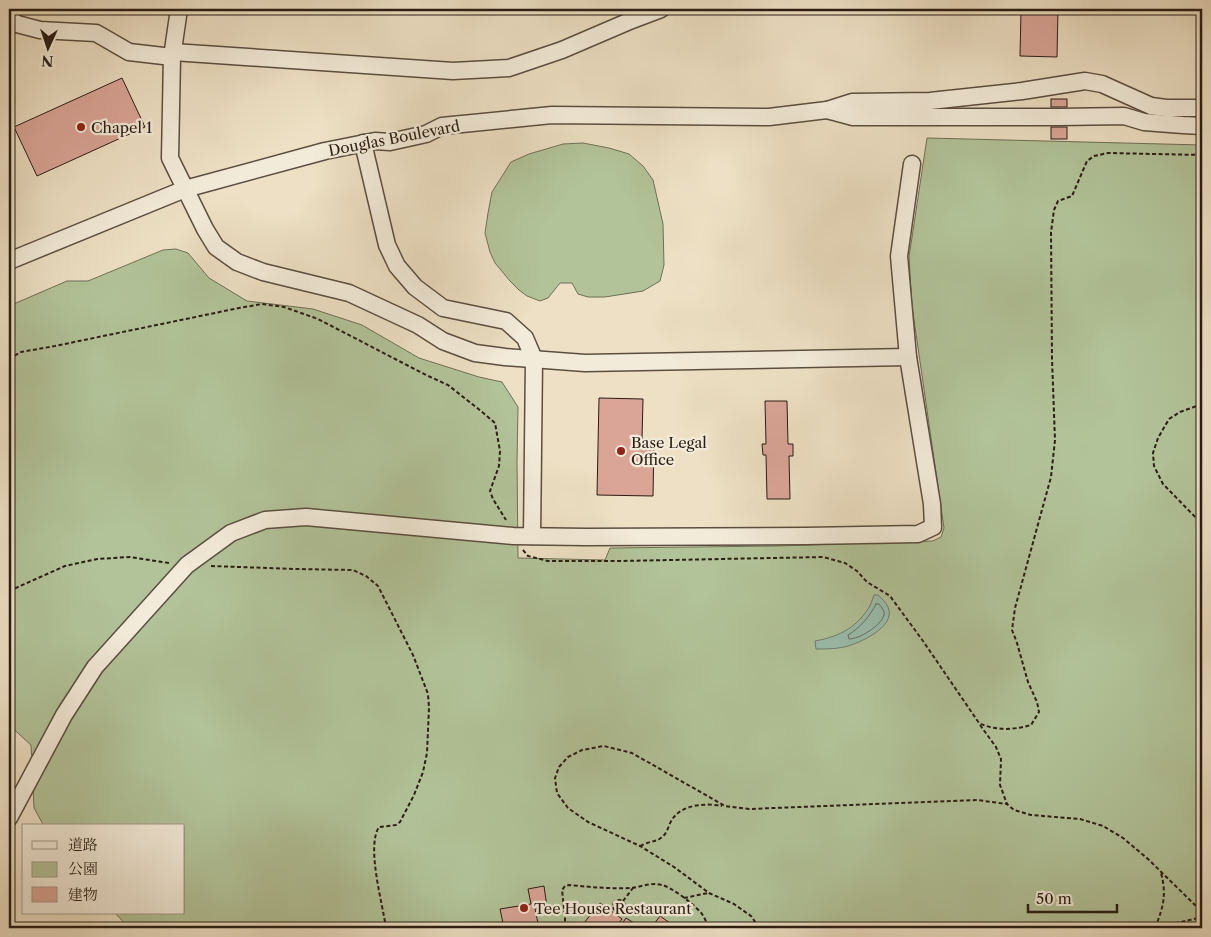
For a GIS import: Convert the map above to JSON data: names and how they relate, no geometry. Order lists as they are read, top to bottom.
{
  "streets": {
    "street": ["Douglas Boulevard"]
  },
  "places": ["Chapel 1", "Base Legal Office", "Tee House Restaurant"],
  "legend": ["道路", "公園", "建物"],
  "scale_bar": "50 m",
  "north": "bottom"
}
